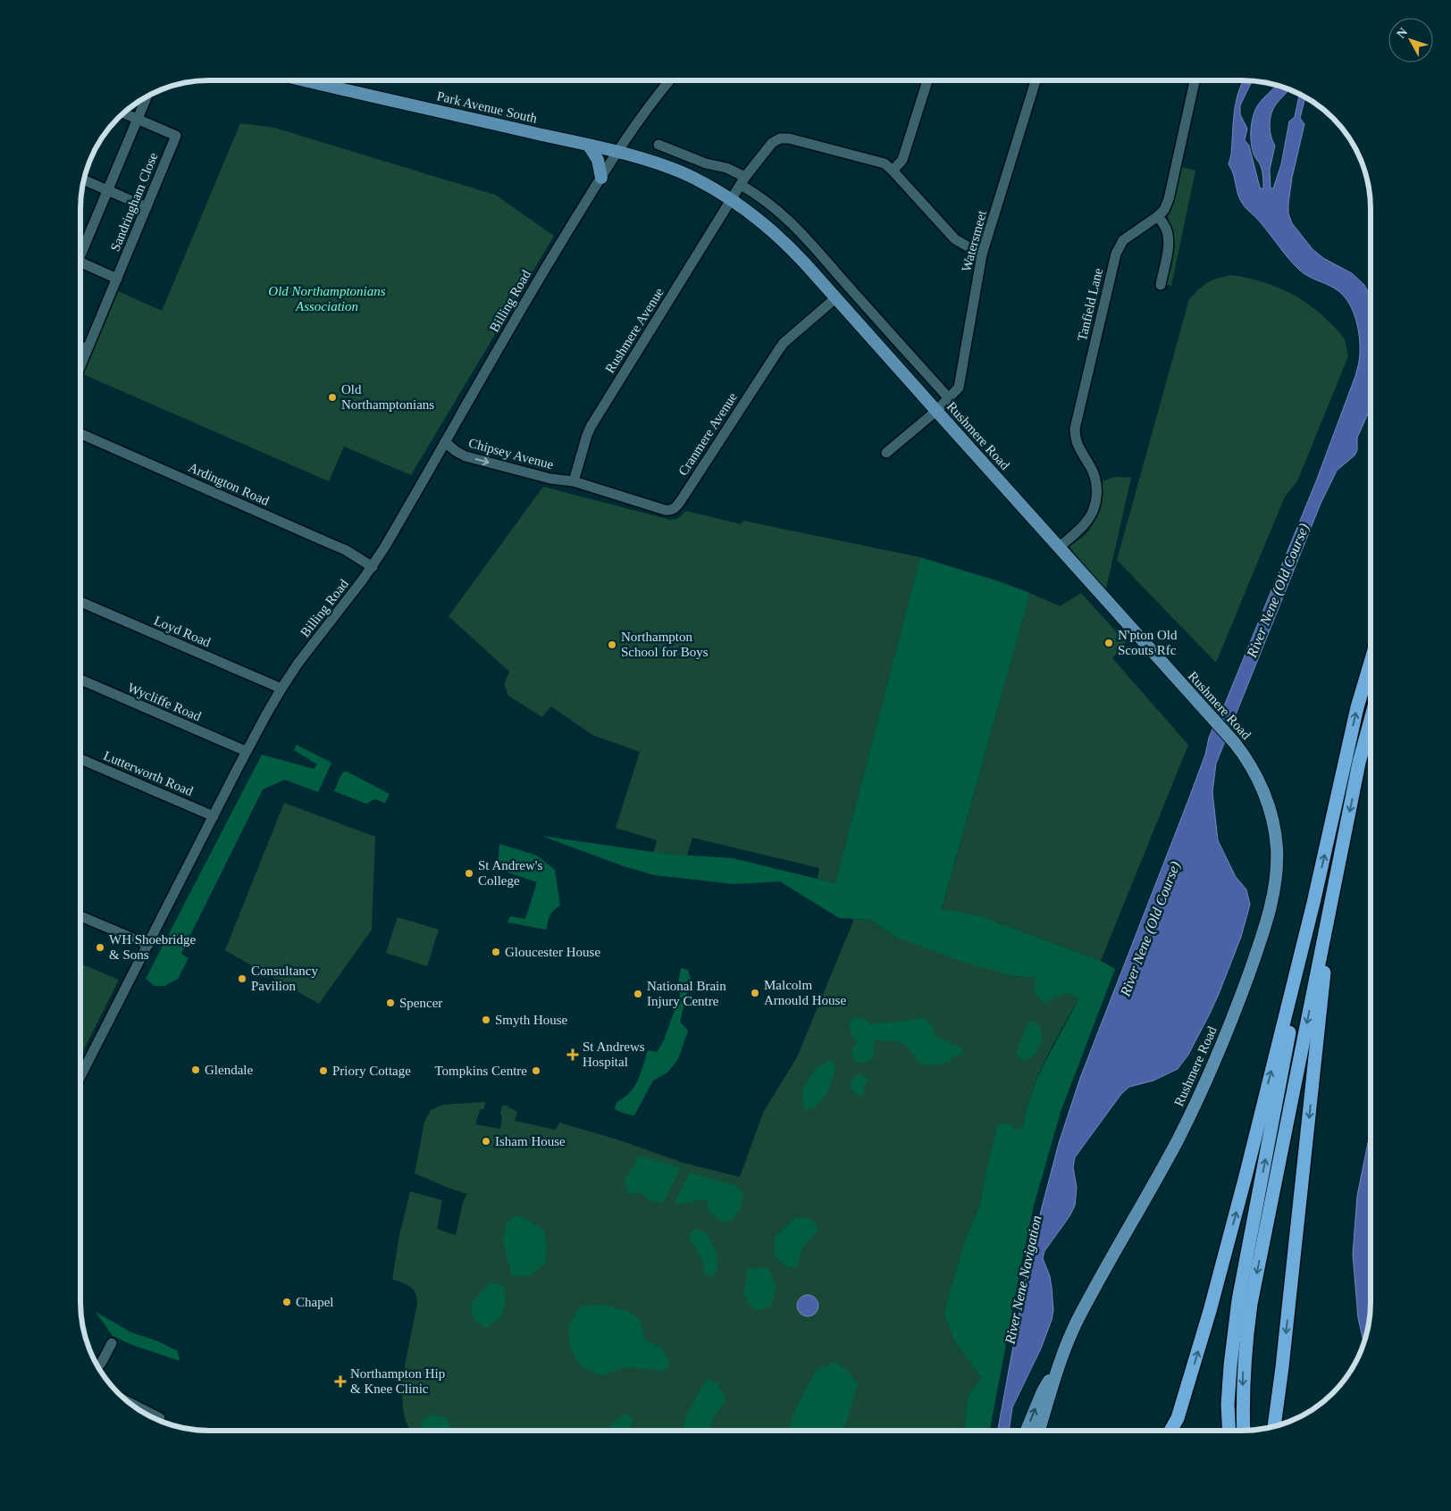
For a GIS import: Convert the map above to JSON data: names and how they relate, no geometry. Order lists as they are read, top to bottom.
{
  "streets": {
    "main road": ["Park Avenue South", "Rushmere Road"],
    "street": [
      "Sandringham Close",
      "Watersmeet",
      "Billing Road",
      "Tanfield Lane",
      "Rushmere Avenue",
      "Cranmere Avenue",
      "Chipsey Avenue",
      "Ardington Road",
      "Loyd Road",
      "Wycliffe Road",
      "Lutterworth Road"
    ]
  },
  "crossings": [
    ["Park Avenue South", "Billing Road"],
    ["Park Avenue South", "Rushmere Road"],
    ["Watersmeet", "Rushmere Road"],
    ["Billing Road", "Rushmere Road"],
    ["Billing Road", "Chipsey Avenue"],
    ["Billing Road", "Ardington Road"],
    ["Billing Road", "Loyd Road"],
    ["Billing Road", "Wycliffe Road"],
    ["Billing Road", "Lutterworth Road"],
    ["Tanfield Lane", "Rushmere Road"],
    ["Rushmere Avenue", "Cranmere Avenue"],
    ["Rushmere Avenue", "Rushmere Road"],
    ["Rushmere Avenue", "Chipsey Avenue"],
    ["Cranmere Avenue", "Rushmere Road"],
    ["Cranmere Avenue", "Chipsey Avenue"]
  ],
  "one_way": ["Chipsey Avenue"],
  "water": ["River Nene (Old Course)", "River Nene Navigation"],
  "parks": ["Old Northamptonians Association"],
  "places": {
    "other": [
      "Old Northamptonians",
      "N'pton Old Scouts Rfc",
      "Northampton School for Boys",
      "St Andrew's College",
      "WH Shoebridge & Sons",
      "Gloucester House",
      "Consultancy Pavilion",
      "Malcolm Arnould House",
      "National Brain Injury Centre",
      "Spencer",
      "Smyth House",
      "Glendale",
      "Priory Cottage",
      "Tompkins Centre",
      "Isham House",
      "Chapel"
    ],
    "health": ["St Andrews Hospital", "Northampton Hip & Knee Clinic"]
  },
  "north": "top left"
}
